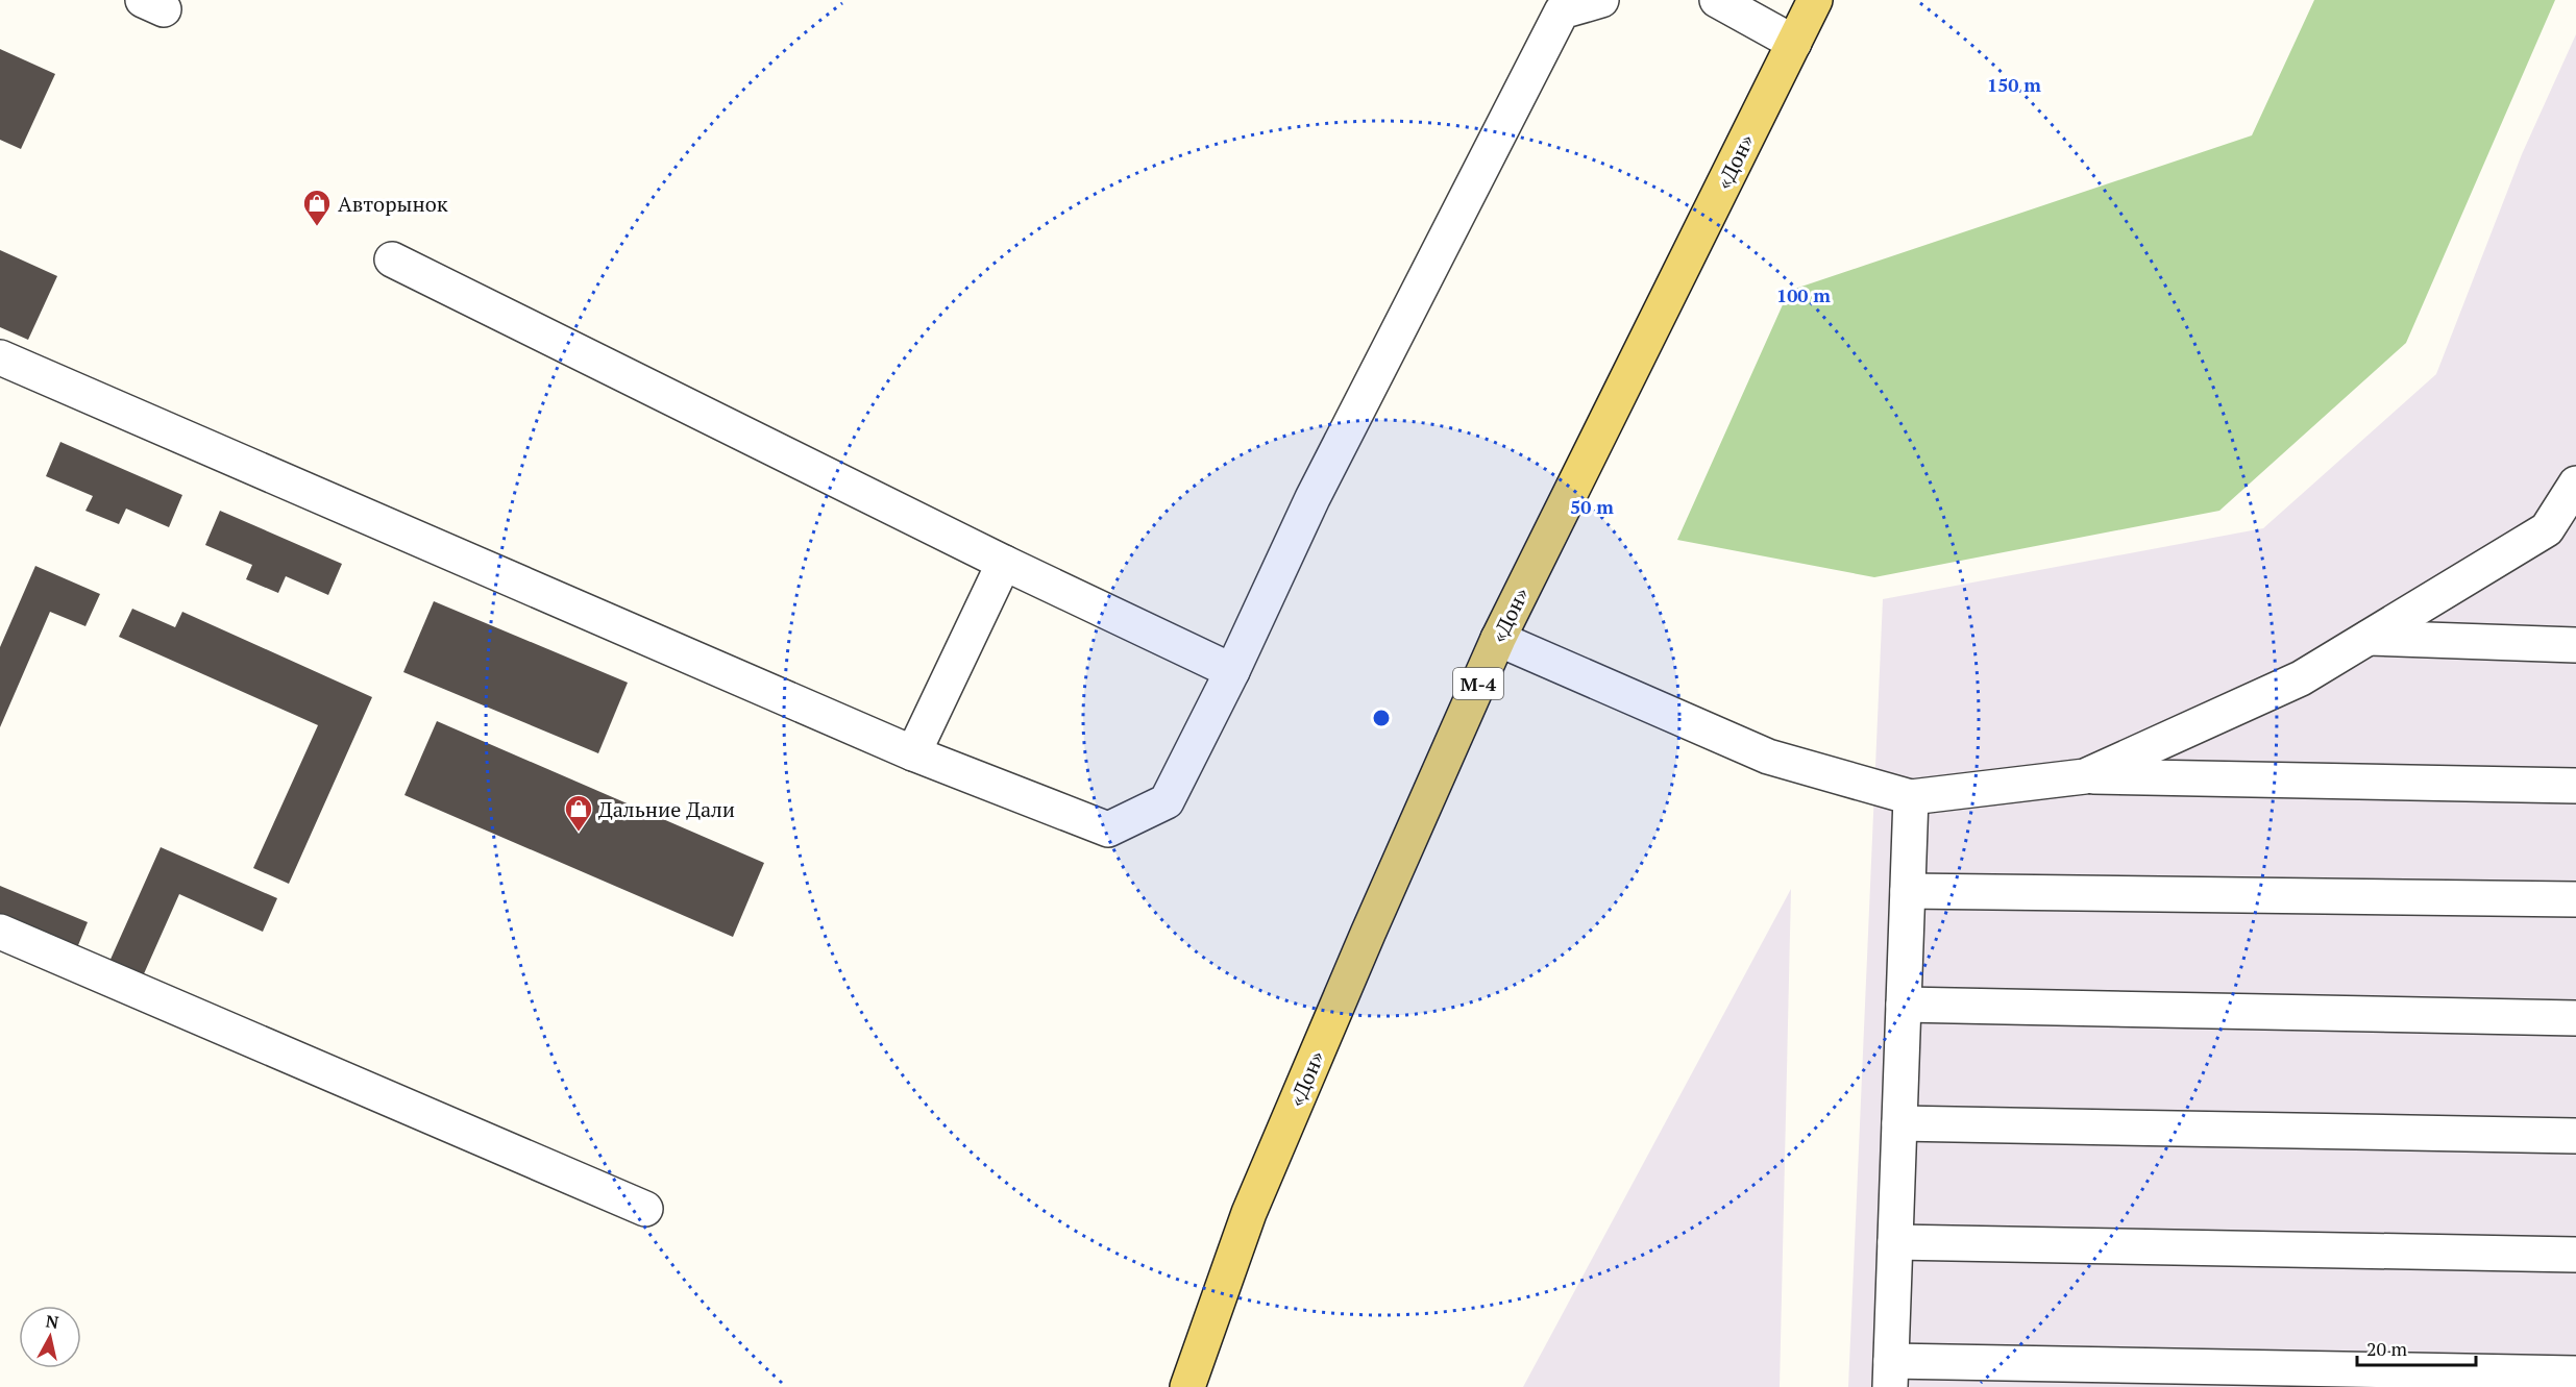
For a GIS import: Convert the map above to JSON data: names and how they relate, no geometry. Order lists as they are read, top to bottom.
{
  "streets": {
    "main road": ["«Дон»", "М-4"]
  },
  "places": {
    "shop": ["Авторынок", "Дальние Дали"]
  },
  "scale_bar": "20 m",
  "north": "top",
  "rings": ["150 m", "100 m", "50 m"]
}
